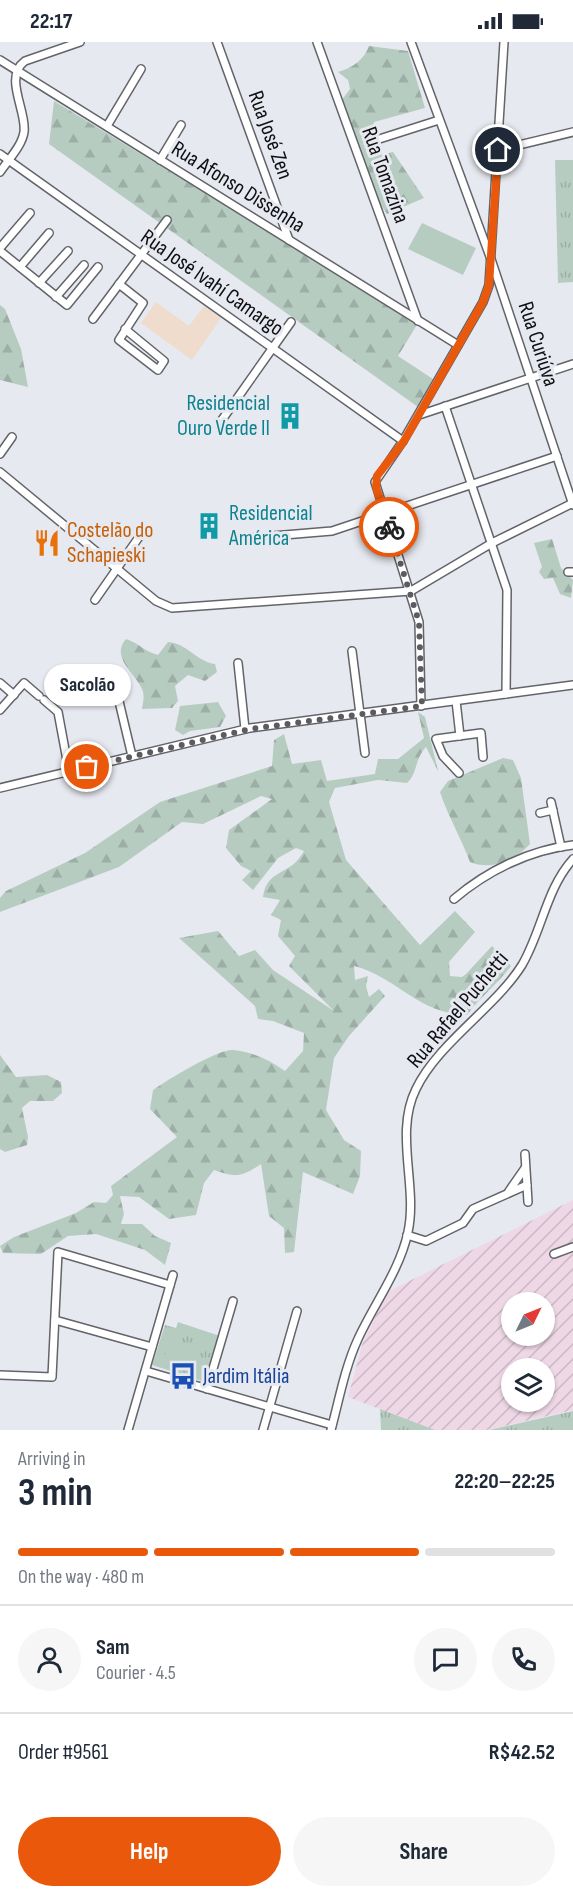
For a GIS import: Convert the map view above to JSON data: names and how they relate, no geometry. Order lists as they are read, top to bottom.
{
  "streets": {
    "street": [
      "Rua José Zen",
      "Rua Tomazina",
      "Rua Afonso Dissenha",
      "Rua José Ivahí Camargo",
      "Rua Curiúva",
      "Rua Rafael Puchetti"
    ]
  },
  "crossings": [
    ["Rua José Zen", "Rua Afonso Dissenha"],
    ["Rua Tomazina", "Rua Afonso Dissenha"]
  ],
  "places": {
    "building": ["Residencial Ouro Verde II", "Residencial América"],
    "restaurant": ["Costelão do Schapieski"],
    "other": ["Sacolão"],
    "bus stop": ["Jardim Itália"]
  },
  "north": "top right",
  "page": {
    "status": "22:17",
    "bubble": "Sacolão",
    "heading": ["3 min", "Arriving in", "22:20–22:25"],
    "panel": [
      "Sam",
      "Courier · 4.5",
      "Order #9561",
      "R$42.52"
    ],
    "bar": "On the way · 480 m",
    "buttons": ["Help", "Share"]
  }
}
